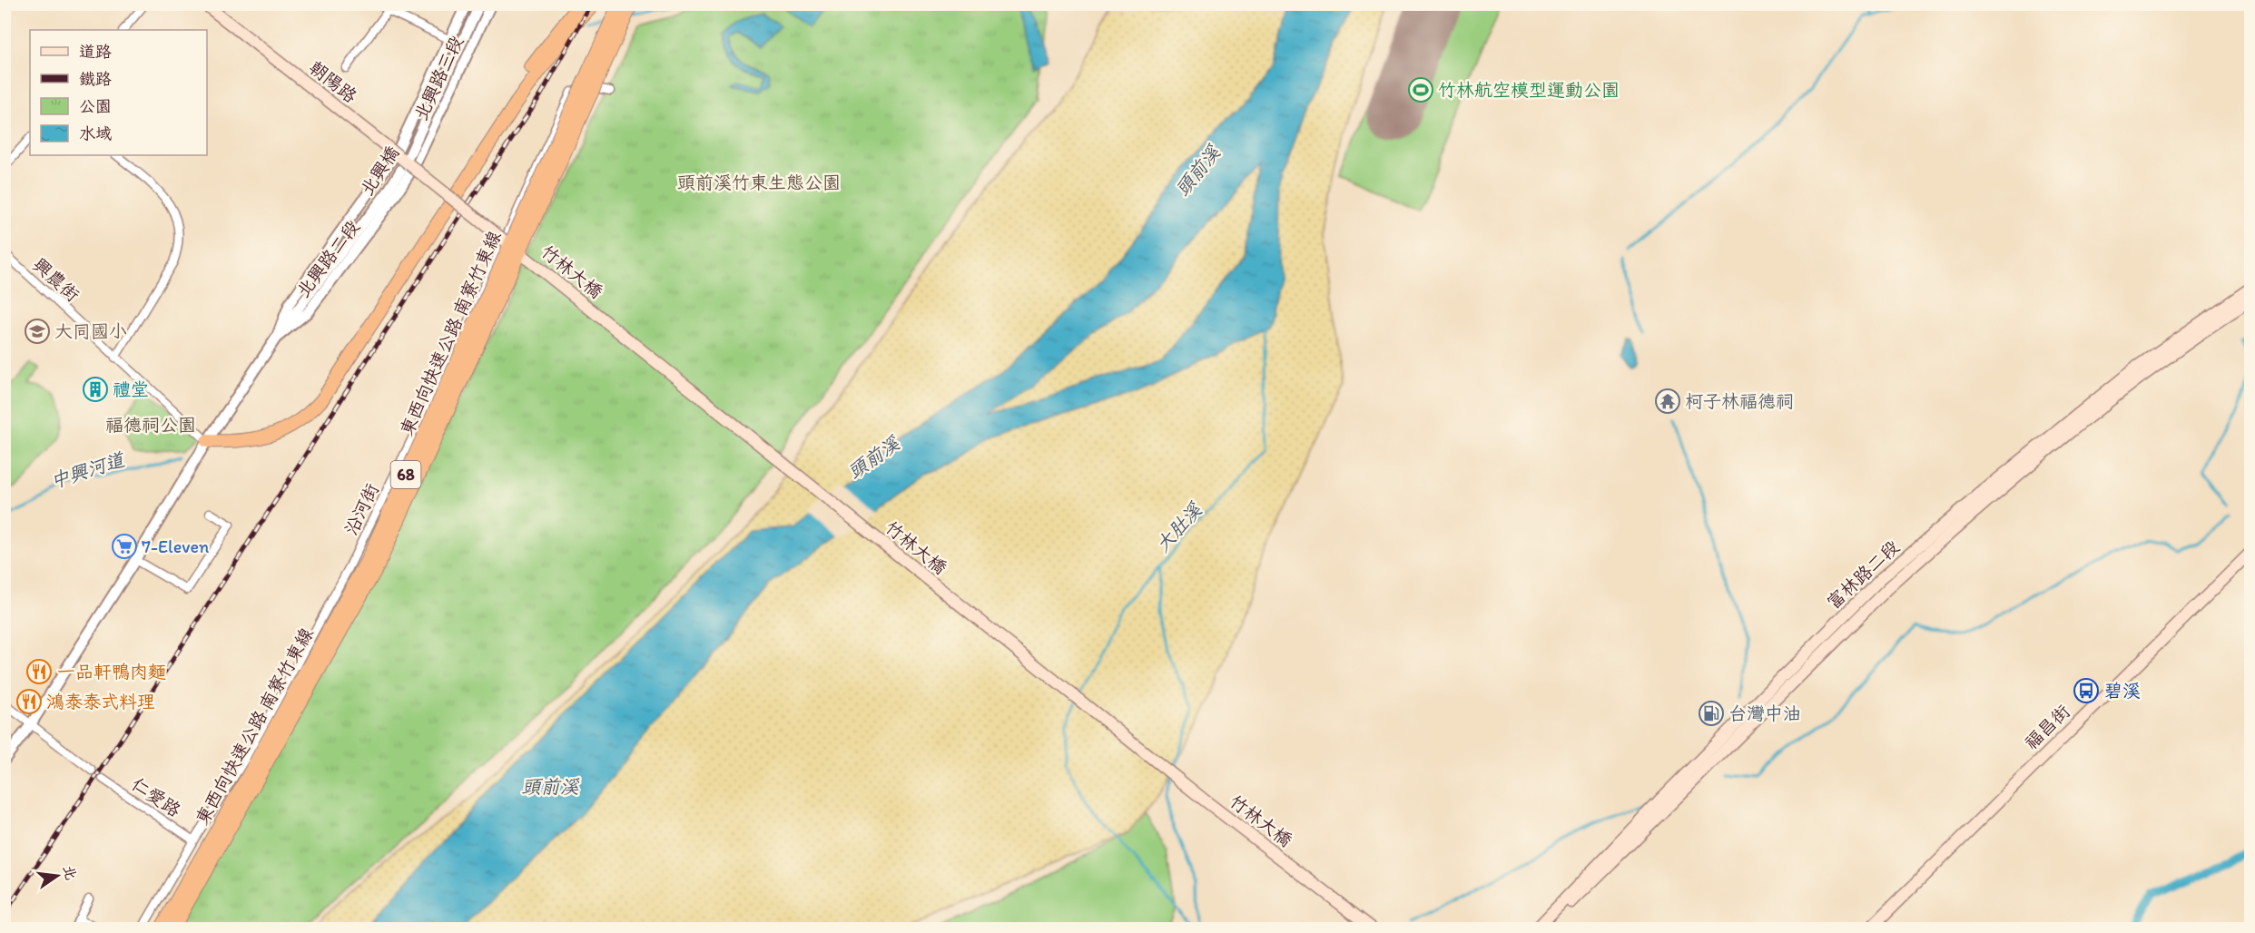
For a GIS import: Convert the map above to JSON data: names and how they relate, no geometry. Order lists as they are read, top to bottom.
{
  "streets": {
    "highway": ["東西向快速公路 南寮竹東線", "68"],
    "main road": [
      "朝陽路",
      "竹林大橋",
      "富林路二段",
      "福昌街"
    ],
    "street": [
      "北興路三段",
      "北興橋",
      "北興路二段",
      "興農街",
      "沿河街",
      "仁愛路"
    ]
  },
  "crossings": [
    ["北興路三段", "朝陽路"],
    ["北興路三段", "北興橋"],
    ["北興路三段", "北興路二段"],
    ["朝陽路", "北興橋"],
    ["朝陽路", "北興路二段"],
    ["朝陽路", "竹林大橋"],
    ["北興橋", "北興路二段"],
    ["北興路二段", "興農街"],
    ["沿河街", "仁愛路"]
  ],
  "water": ["頭前溪", "中興河道", "大肚溪"],
  "parks": ["頭前溪竹東生態公園", "福德祠公園"],
  "places": {
    "sports": ["竹林航空模型運動公園"],
    "school or university": ["大同國小"],
    "building": ["禮堂"],
    "temple": ["柯子林福德祠"],
    "supermarket": ["7-Eleven"],
    "restaurant": ["一品軒鴨肉麵", "鴻泰泰式料理"],
    "bus stop": ["碧溪"],
    "fuel station": ["台灣中油"]
  },
  "legend": [
    "道路",
    "鐵路",
    "公園",
    "水域"
  ],
  "north": "right"
}
